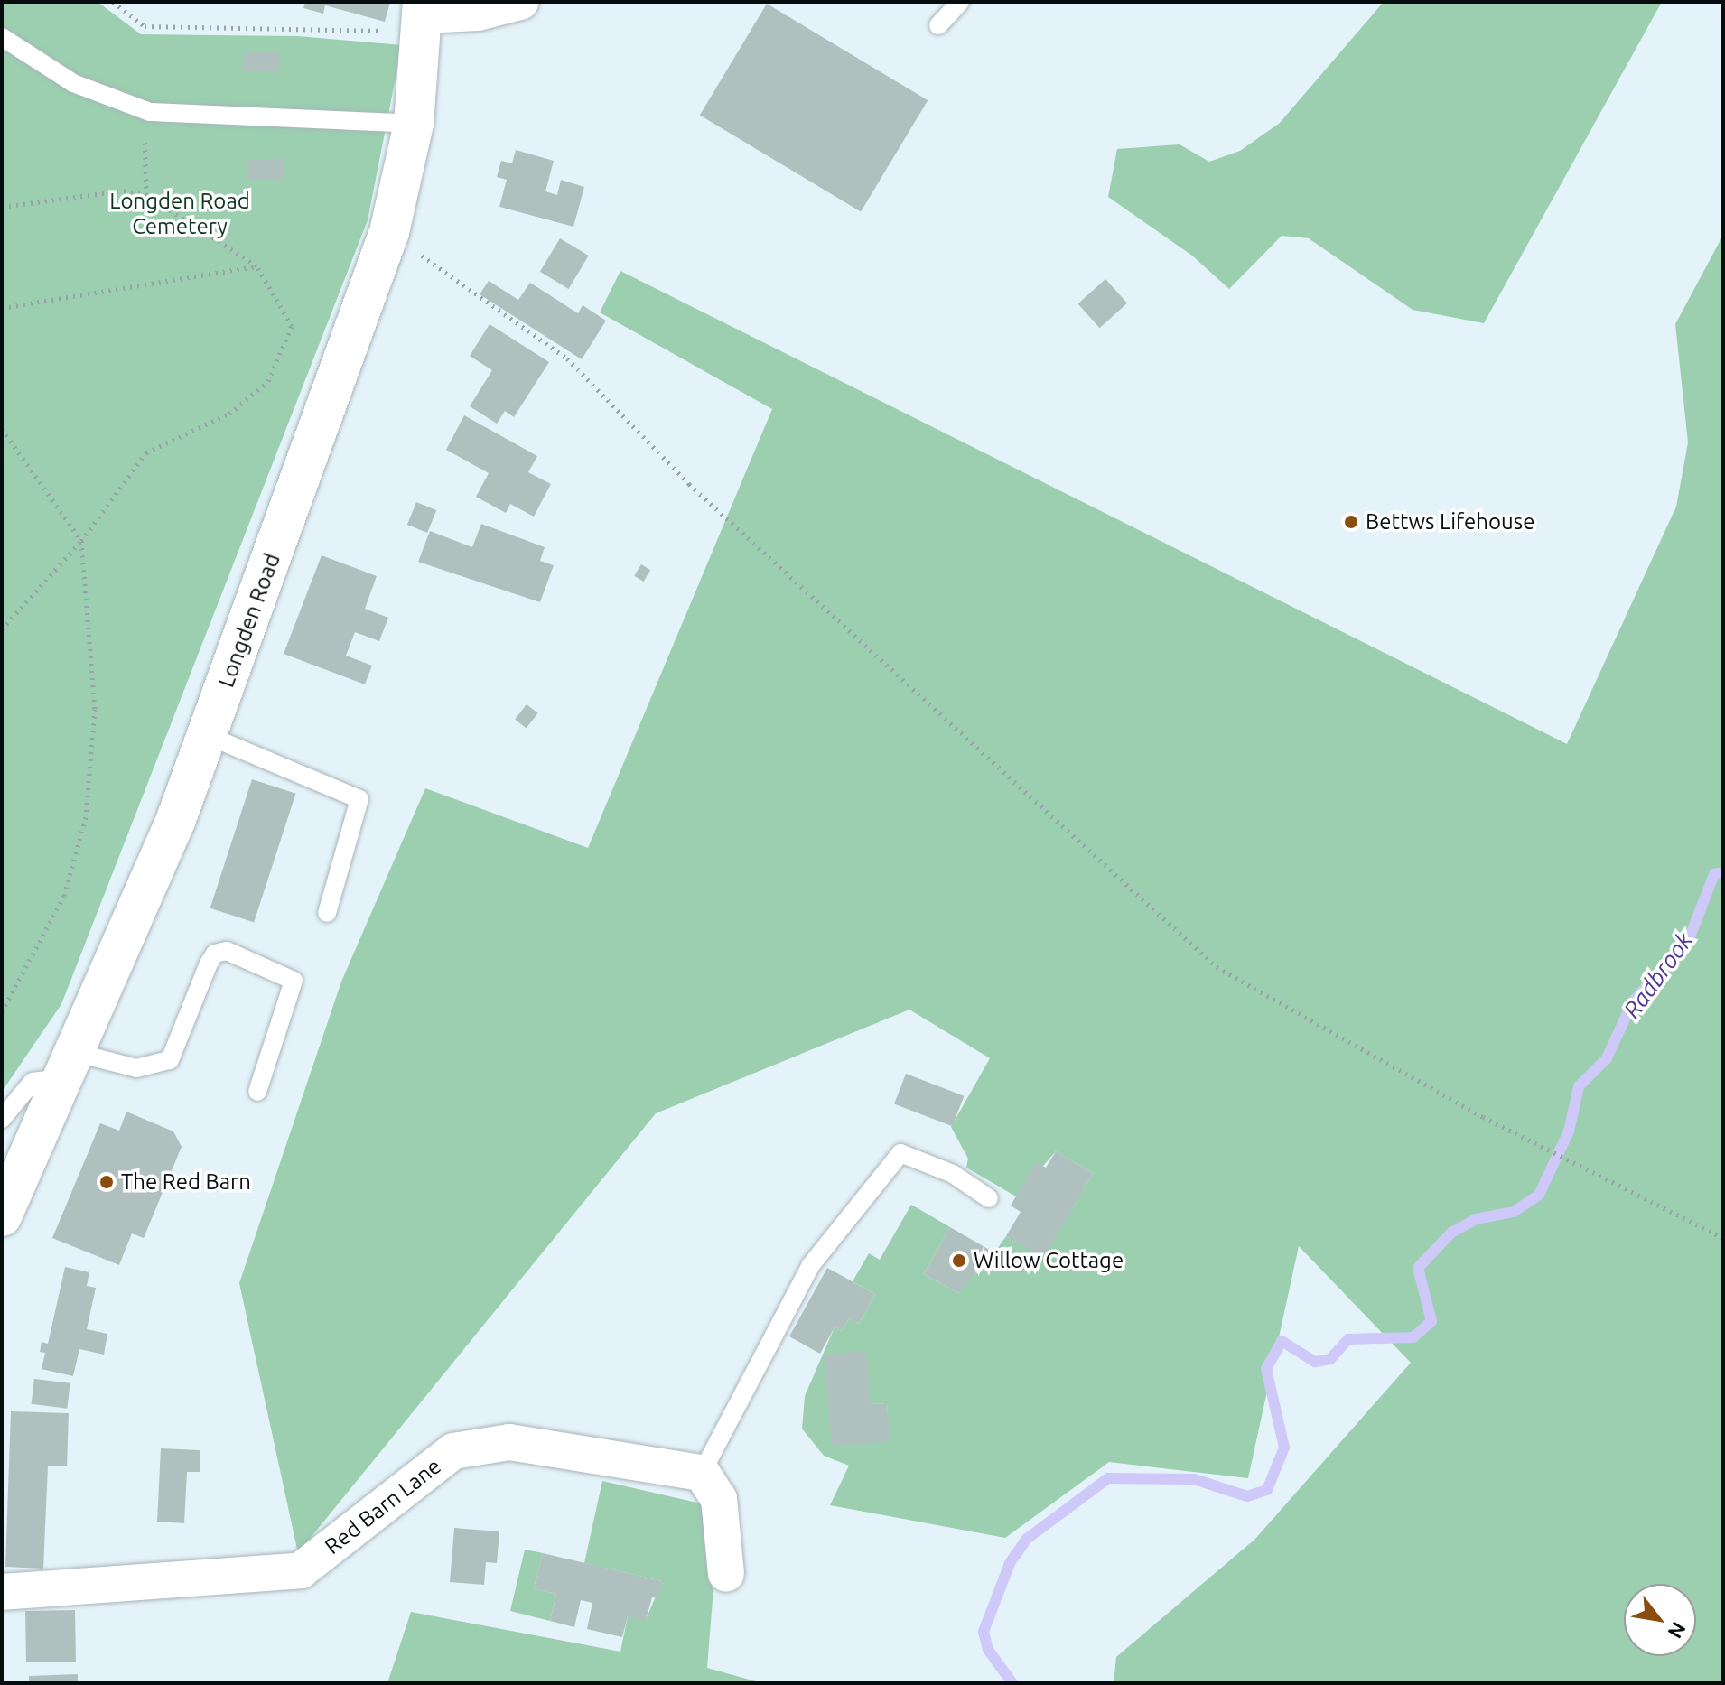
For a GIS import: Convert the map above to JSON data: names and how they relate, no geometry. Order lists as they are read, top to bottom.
{
  "streets": {
    "street": ["Longden Road", "Red Barn Lane"]
  },
  "water": ["Radbrook"],
  "parks": ["Longden Road Cemetery"],
  "places": ["Bettws Lifehouse", "The Red Barn", "Willow Cottage"],
  "north": "bottom right"
}
